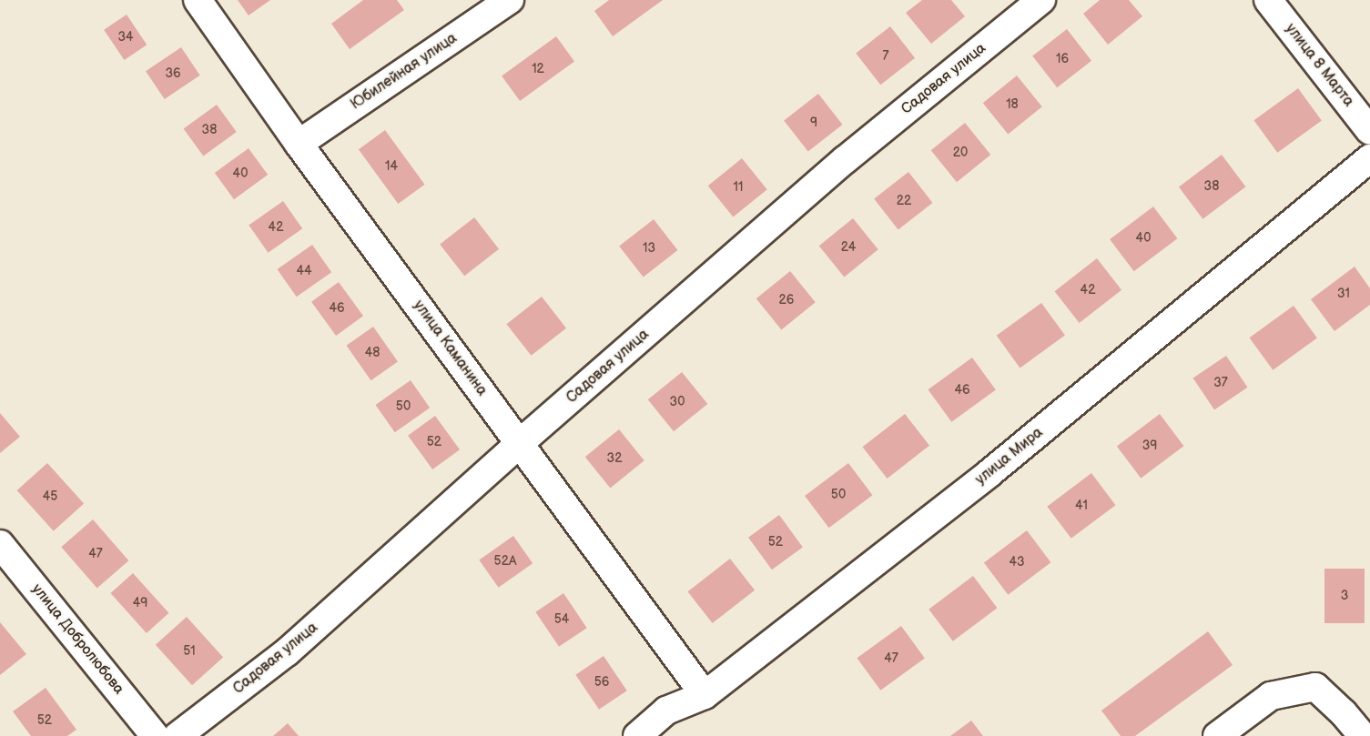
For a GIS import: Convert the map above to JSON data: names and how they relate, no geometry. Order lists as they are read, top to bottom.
{
  "streets": {
    "street": [
      "улица 8 Марта",
      "Юбилейная улица",
      "Садовая улица",
      "улица Каманина",
      "улица Мира",
      "улица Добролюбова"
    ]
  },
  "crossings": [
    ["Юбилейная улица", "улица Каманина"],
    ["Садовая улица", "улица Каманина"],
    ["улица Каманина", "улица Мира"]
  ],
  "house_numbers": [
    "34",
    "7",
    "16",
    "12",
    "36",
    "18",
    "9",
    "38",
    "20",
    "14",
    "40",
    "38",
    "11",
    "22",
    "42",
    "40",
    "24",
    "13",
    "44",
    "42",
    "31",
    "26",
    "46",
    "48",
    "37",
    "46",
    "30",
    "50",
    "52",
    "39",
    "32",
    "50",
    "45",
    "41",
    "52",
    "47",
    "52А",
    "43",
    "3",
    "49",
    "54",
    "51",
    "47",
    "56",
    "52"
  ]
}
